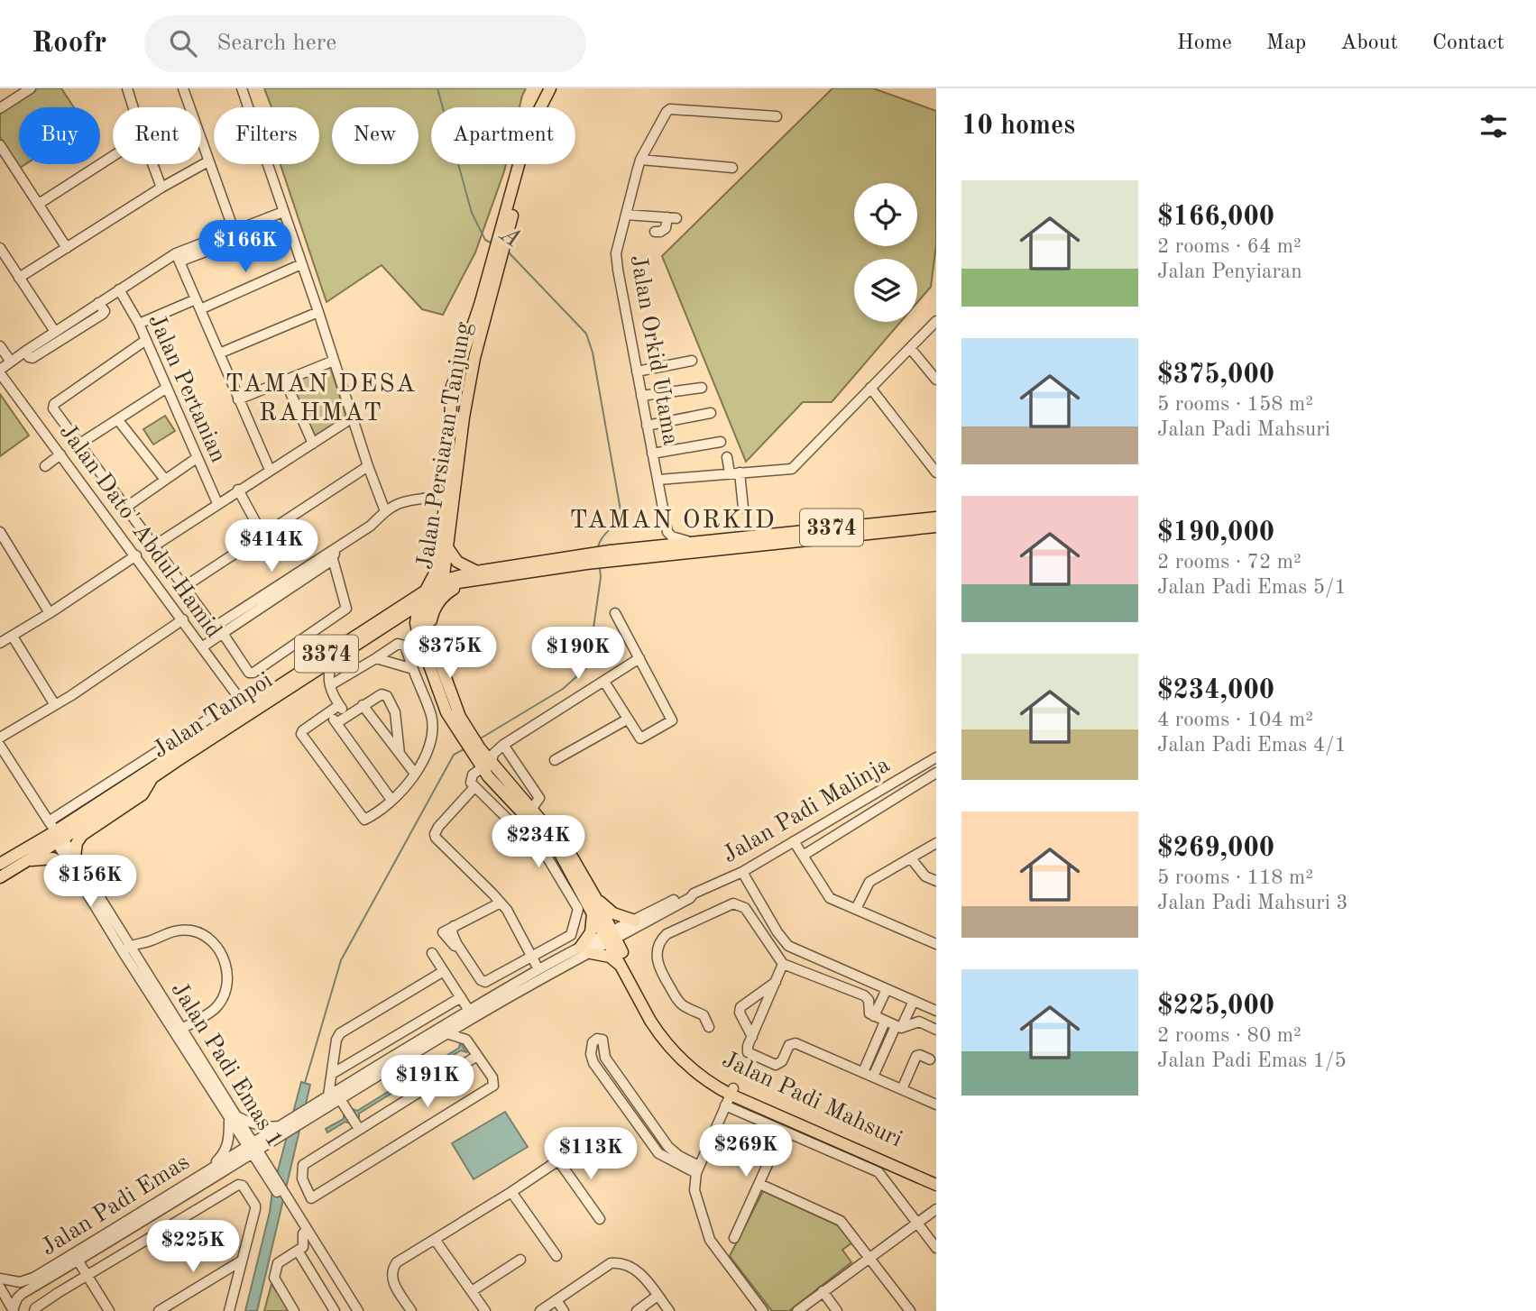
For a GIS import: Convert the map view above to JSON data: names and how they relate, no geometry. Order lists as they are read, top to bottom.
{
  "streets": {
    "main road": [
      "Jalan Persiaran Tanjung",
      "3374",
      "Jalan Tampoi",
      "Jalan Padi Mahsuri"
    ],
    "street": [
      "Jalan Orkid Utama",
      "Jalan Pertanian",
      "Jalan Dato' Abdul Hamid",
      "Jalan Padi Malinja",
      "Jalan Padi Emas 1",
      "Jalan Padi Emas"
    ]
  },
  "crossings": [
    ["Jalan Persiaran Tanjung", "Jalan Tampoi"],
    ["Jalan Persiaran Tanjung", "Jalan Padi Mahsuri"],
    ["Jalan Dato' Abdul Hamid", "Jalan Tampoi"],
    ["Jalan Tampoi", "Jalan Padi Emas 1"],
    ["Jalan Tampoi", "Jalan Padi Mahsuri"],
    ["Jalan Padi Malinja", "Jalan Padi Mahsuri"],
    ["Jalan Padi Emas 1", "Jalan Padi Emas"]
  ],
  "districts": ["TAMAN DESA RAHMAT", "TAMAN ORKID"],
  "water": ["A"],
  "page": {
    "header": "Roofr",
    "search": "Search here",
    "nav": [
      "Home",
      "Map",
      "About",
      "Contact"
    ],
    "heading": "10 homes",
    "chip": [
      "Buy",
      "Rent",
      "Filters",
      "New",
      "Apartment"
    ],
    "list": [
      {
        "name": "$166,000",
        "note": "2 rooms · 64 m² · Jalan Penyiaran"
      },
      {
        "name": "$375,000",
        "note": "5 rooms · 158 m² · Jalan Padi Mahsuri"
      },
      {
        "name": "$190,000",
        "note": "2 rooms · 72 m² · Jalan Padi Emas 5/1"
      },
      {
        "name": "$234,000",
        "note": "4 rooms · 104 m² · Jalan Padi Emas 4/1"
      },
      {
        "name": "$269,000",
        "note": "5 rooms · 118 m² · Jalan Padi Mahsuri 3"
      },
      {
        "name": "$225,000",
        "note": "2 rooms · 80 m² · Jalan Padi Emas 1/5"
      }
    ],
    "price": [
      "$166K",
      "$414K",
      "$375K",
      "$190K",
      "$234K",
      "$156K",
      "$191K",
      "$269K",
      "$113K",
      "$225K"
    ]
  }
}
